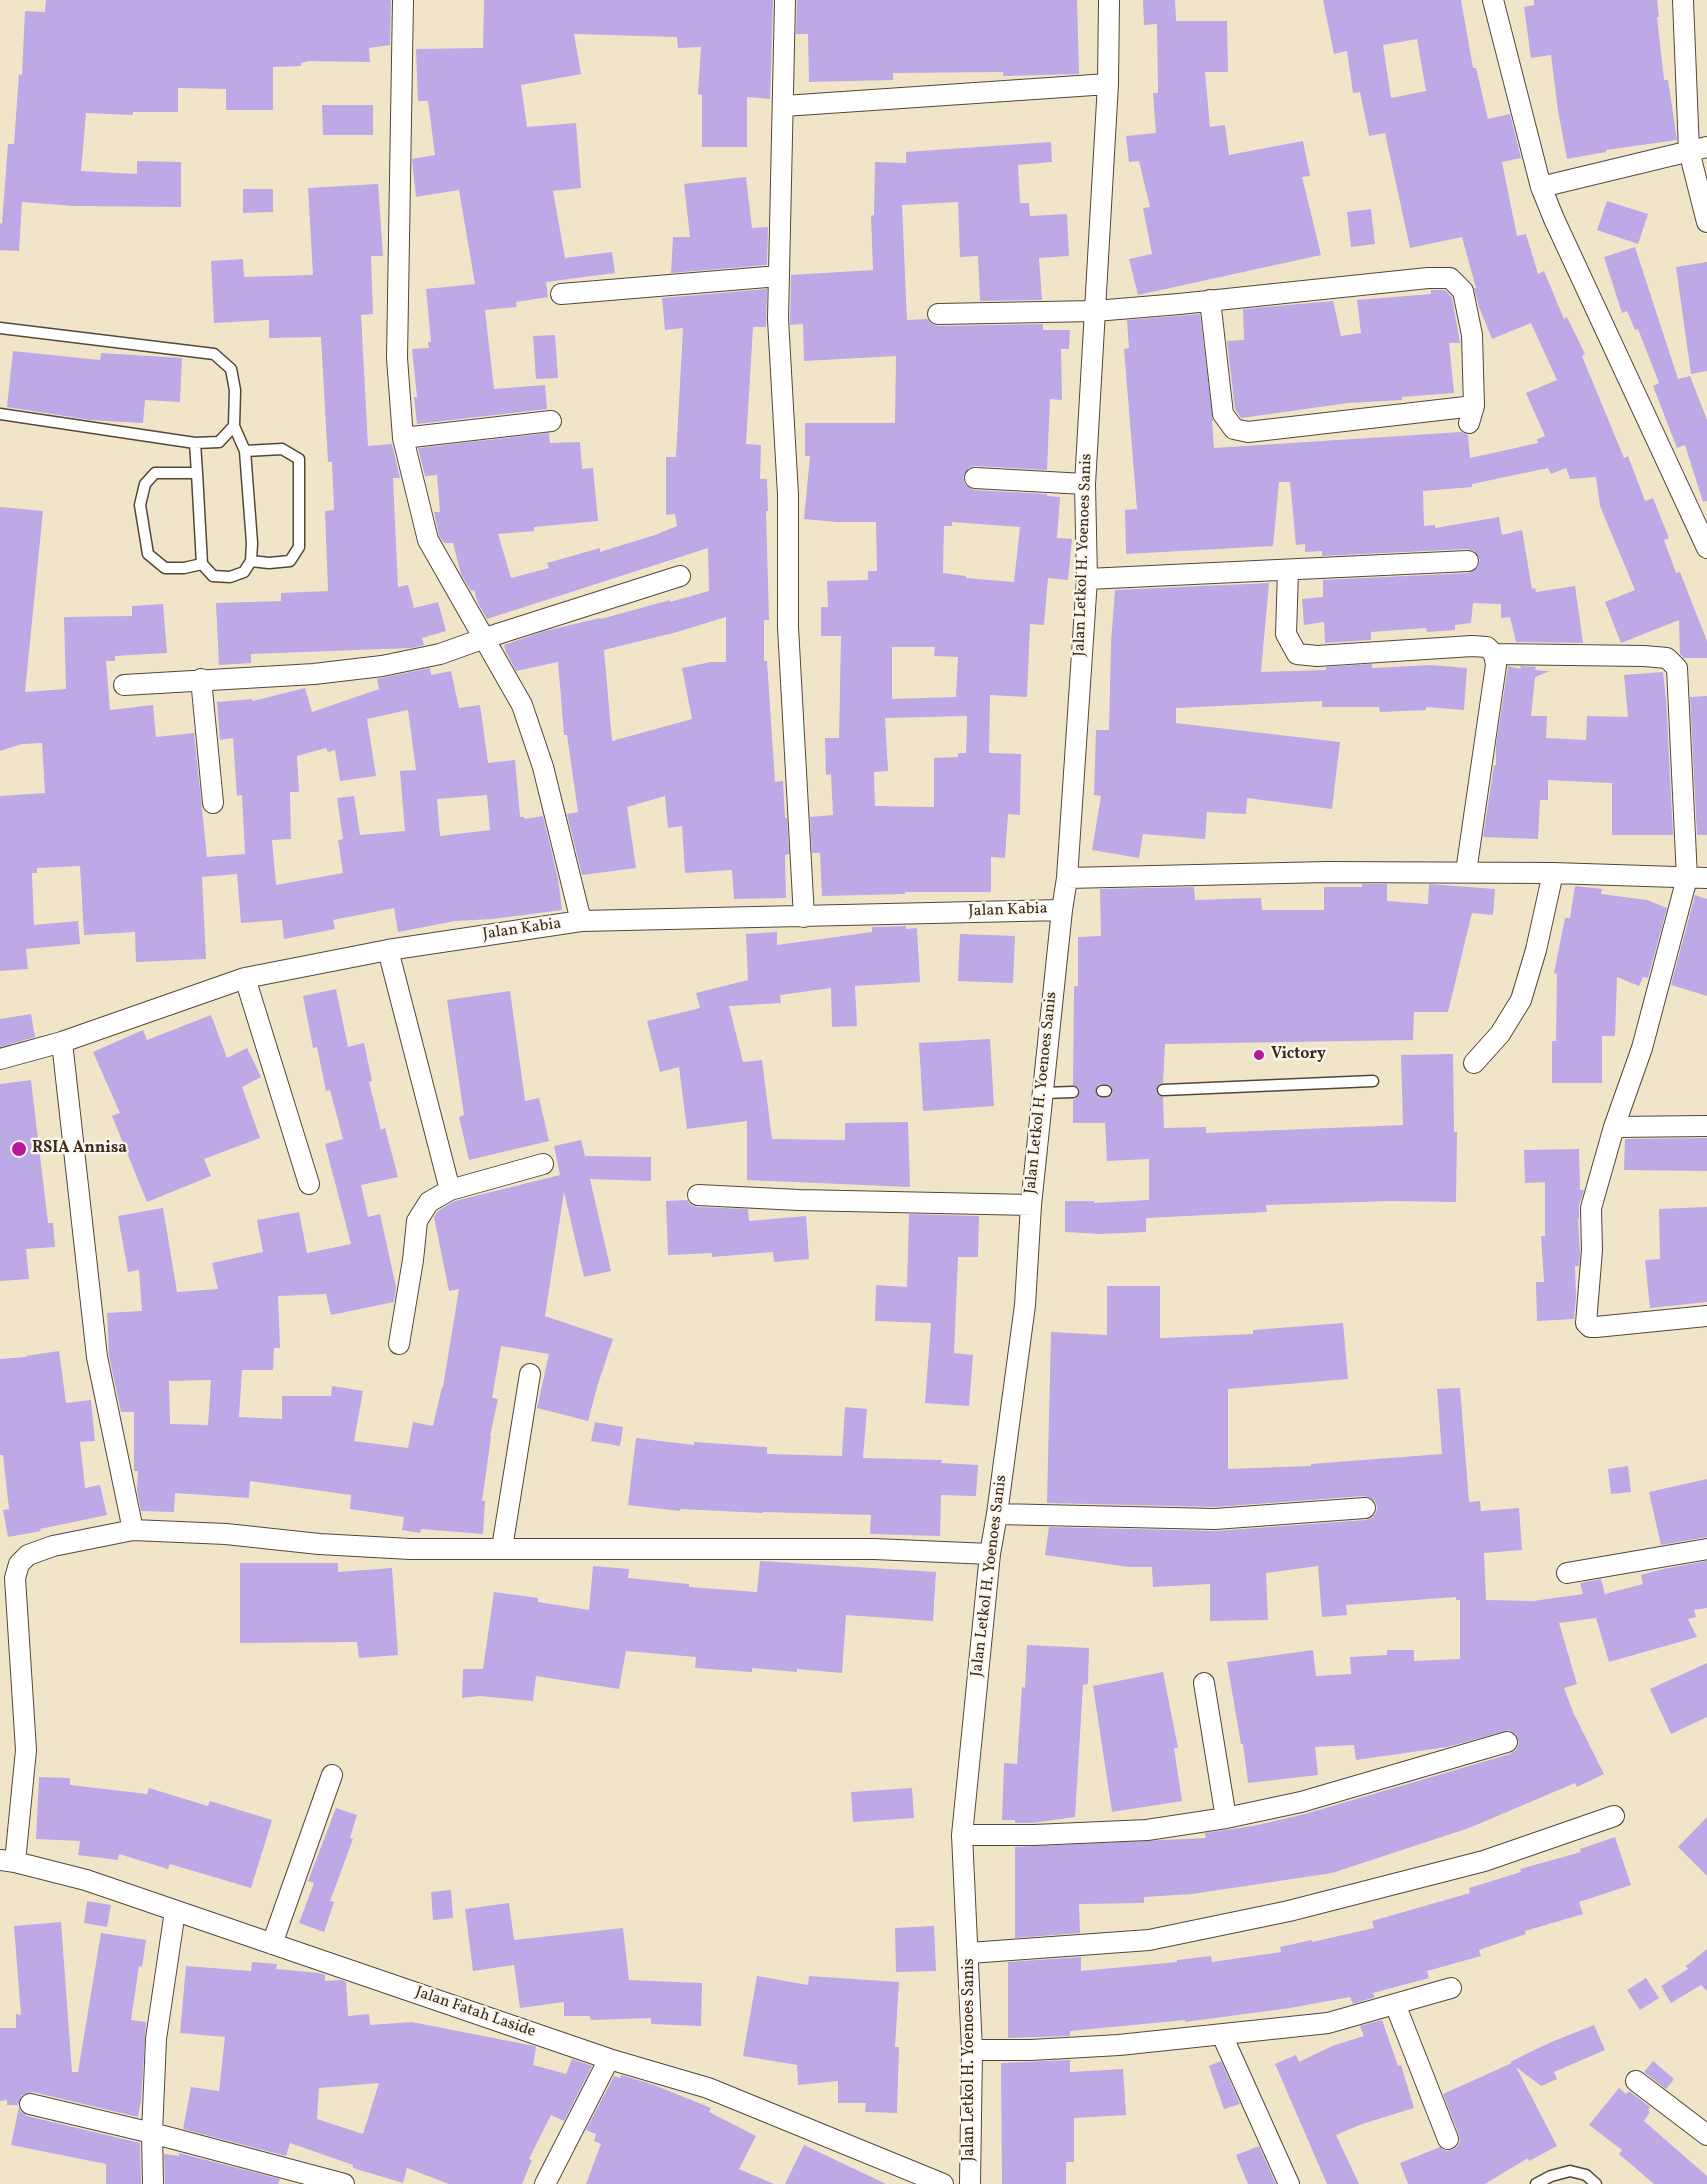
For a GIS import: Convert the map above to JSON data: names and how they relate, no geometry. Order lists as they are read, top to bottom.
{
  "streets": {
    "street": ["Jalan Letkol H. Yoenoes Sanis", "Jalan Kabia", "Jalan Fatah Laside"]
  },
  "crossings": [
    ["Jalan Letkol H. Yoenoes Sanis", "Jalan Kabia"]
  ],
  "places": ["Victory", "RSIA Annisa"]
}
